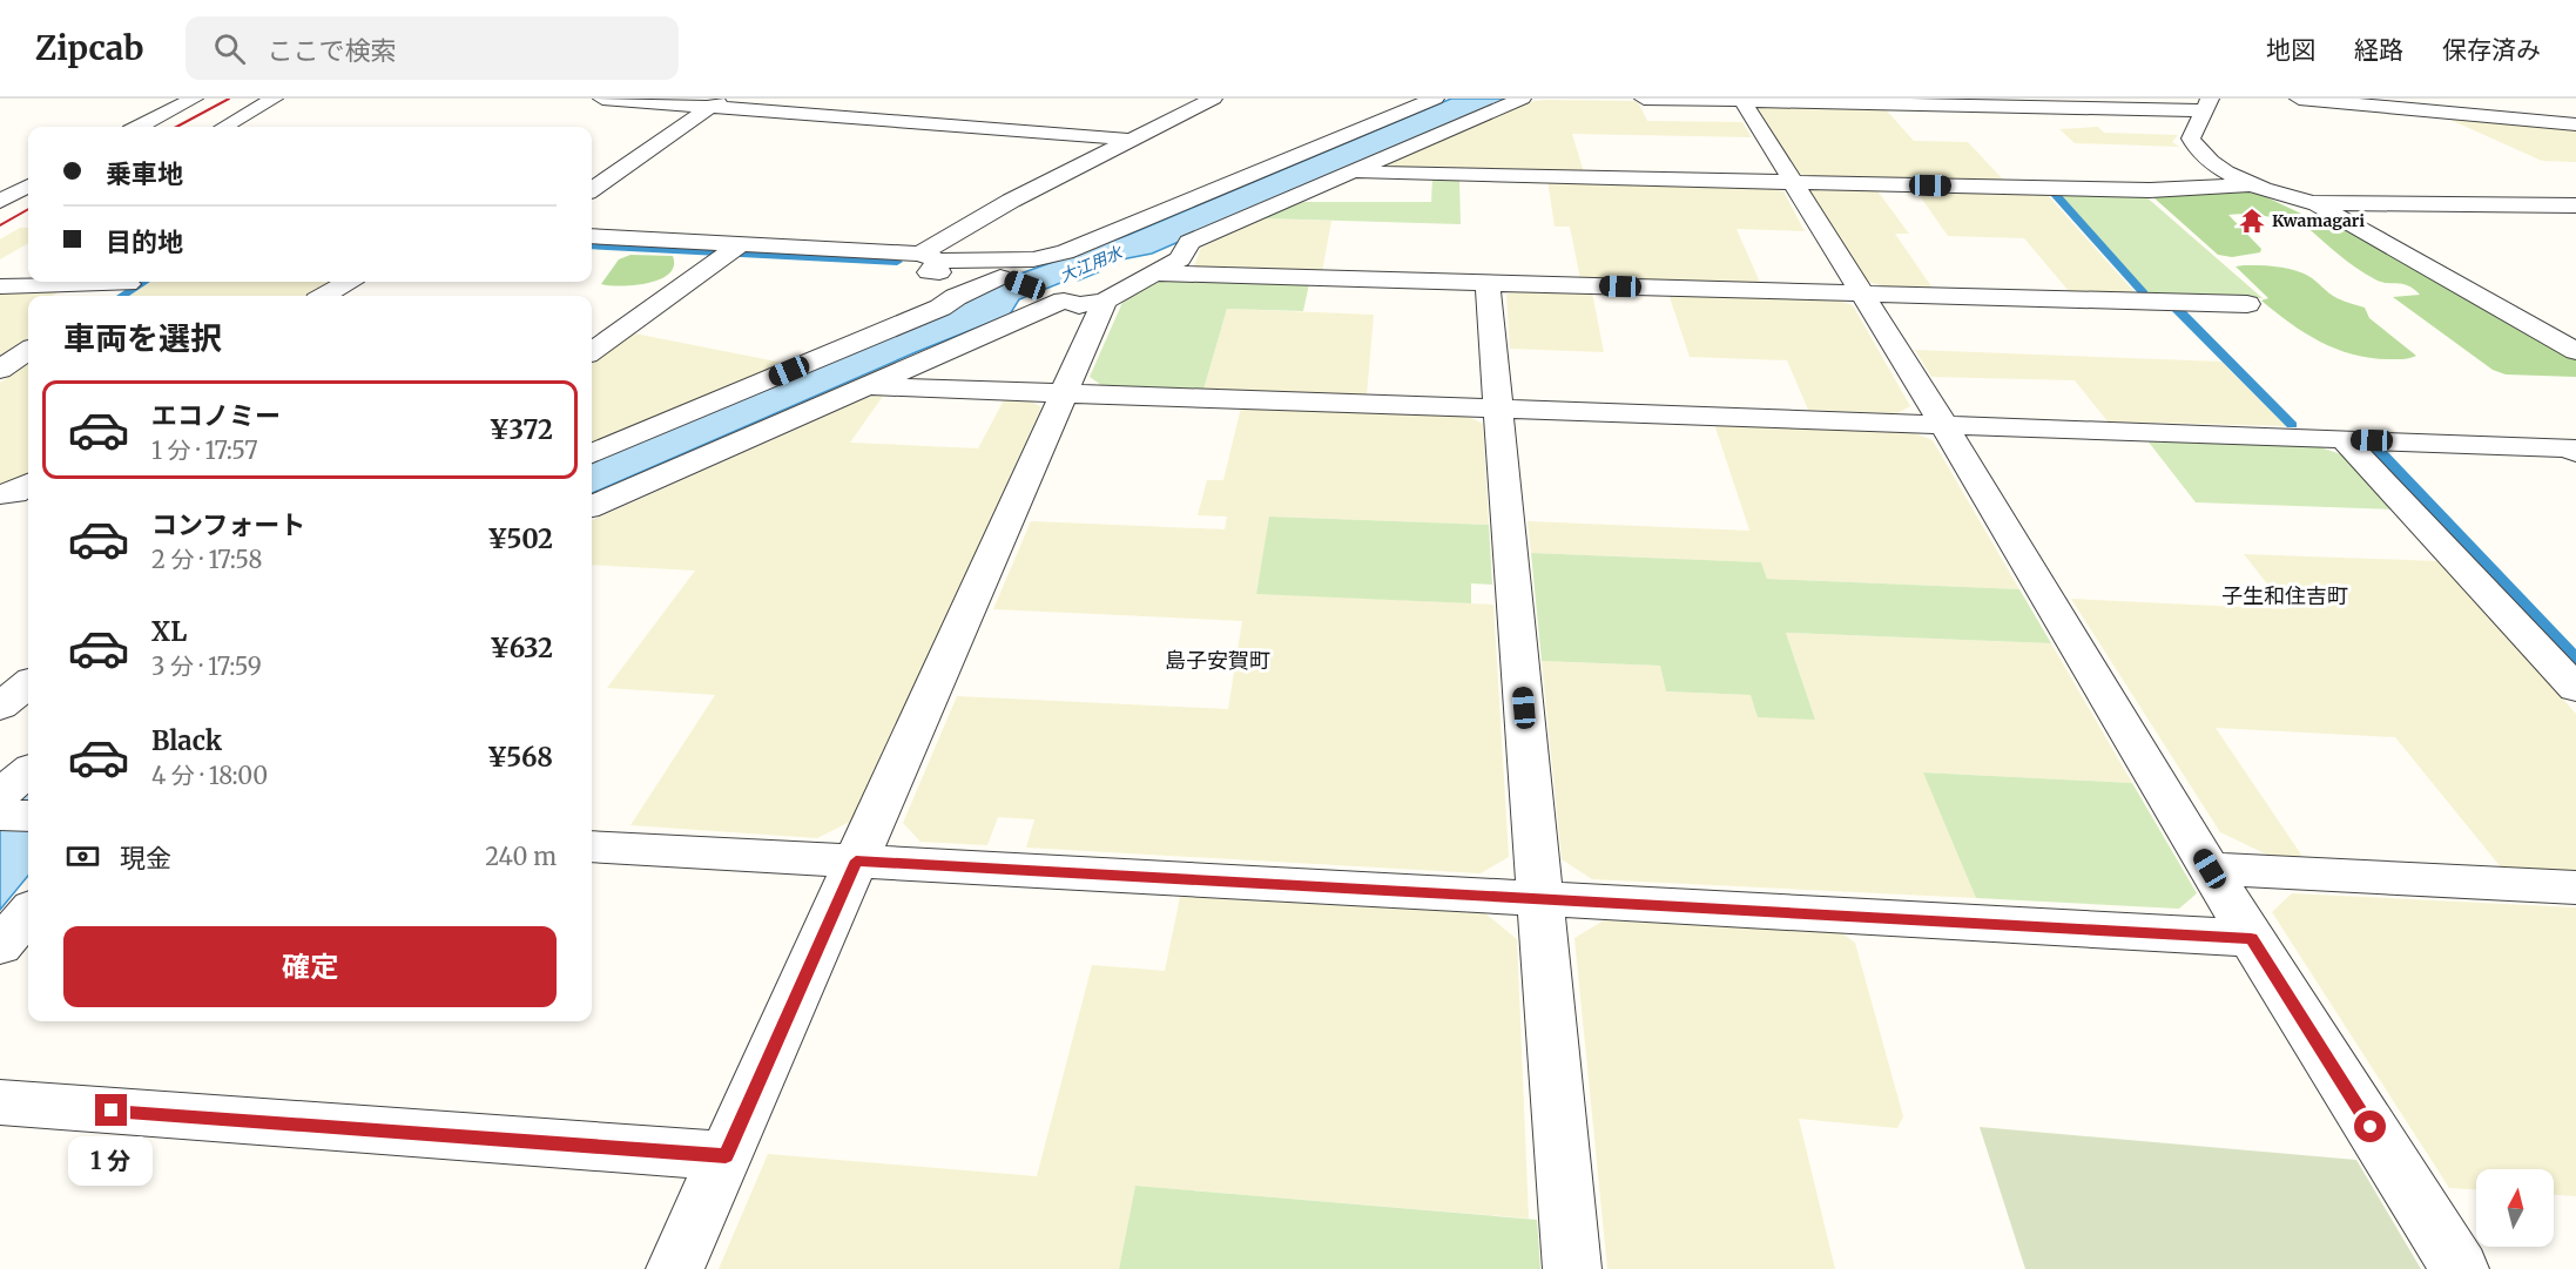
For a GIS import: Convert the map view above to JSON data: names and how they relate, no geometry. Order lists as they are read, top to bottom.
{
  "districts": ["子生和住吉町", "島子安賀町"],
  "water": ["大江用水"],
  "places": {
    "temple": ["Kwamagari"]
  },
  "north": "top",
  "page": {
    "header": "Zipcab",
    "search": "ここで検索",
    "nav": ["地図", "経路", "保存済み"],
    "banner": ["乗車地", "目的地"],
    "heading": "車両を選択",
    "list": [
      {
        "name": "エコノミー",
        "note": "1 分 · 17:57",
        "value": "¥372"
      },
      {
        "name": "コンフォート",
        "note": "2 分 · 17:58",
        "value": "¥502"
      },
      {
        "name": "XL",
        "note": "3 分 · 17:59",
        "value": "¥632"
      },
      {
        "name": "Black",
        "note": "4 分 · 18:00",
        "value": "¥568"
      }
    ],
    "pay": ["現金", "240 m"],
    "buttons": "確定",
    "bubble": "1 分"
  }
}
